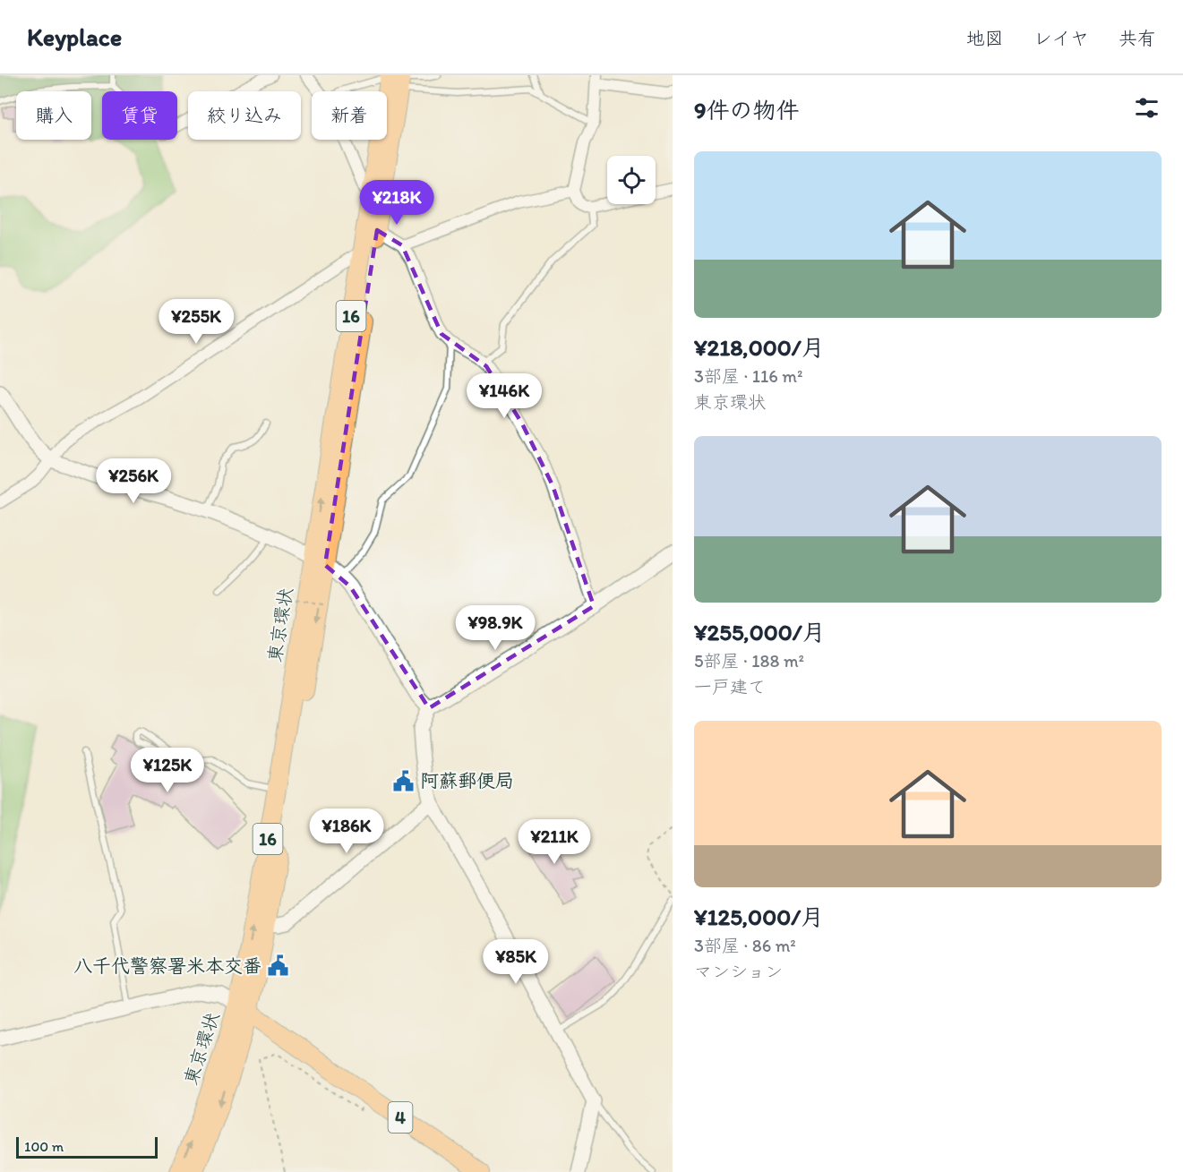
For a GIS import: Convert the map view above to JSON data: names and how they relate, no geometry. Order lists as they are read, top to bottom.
{
  "streets": {
    "main road": ["16", "東京環状", "4"]
  },
  "crossings": [
    ["東京環状", "4"]
  ],
  "places": {
    "public building": ["阿蘇郵便局", "八千代警察署米本交番"]
  },
  "scale_bar": "100 m",
  "page": {
    "header": "Keyplace",
    "nav": ["地図", "レイヤ", "共有"],
    "heading": "9件の物件",
    "chip": [
      "購入",
      "賃貸",
      "絞り込み",
      "新着"
    ],
    "list": [
      {
        "name": "¥218,000/月",
        "note": "3部屋 · 116 m² · 東京環状"
      },
      {
        "name": "¥255,000/月",
        "note": "5部屋 · 188 m² · 一戸建て"
      },
      {
        "name": "¥125,000/月",
        "note": "3部屋 · 86 m² · マンション"
      }
    ],
    "price": [
      "¥218K",
      "¥255K",
      "¥146K",
      "¥256K",
      "¥98.9K",
      "¥125K",
      "¥186K",
      "¥211K",
      "¥85K"
    ],
    "scale": "100 m"
  }
}
